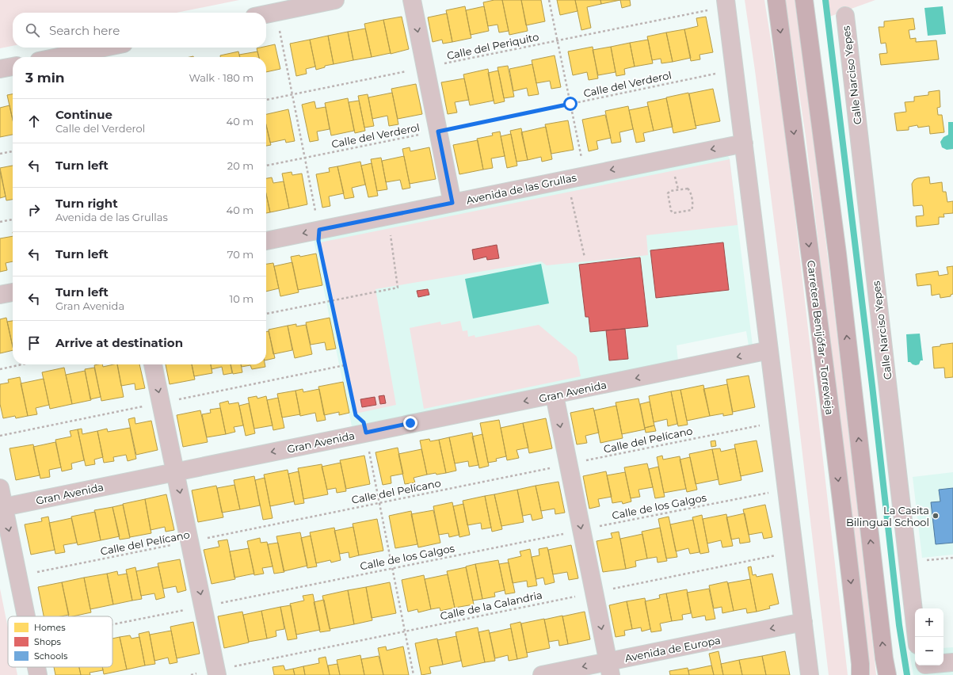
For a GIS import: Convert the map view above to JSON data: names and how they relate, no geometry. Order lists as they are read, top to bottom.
{
  "streets": {
    "main road": ["Carretera Benijófar - Torrevieja"],
    "street": [
      "Calle Narciso Yepes",
      "Avenida de las Grullas",
      "Gran Avenida",
      "Avenida de Europa"
    ],
    "path": [
      "Calle del Periquito",
      "Calle del Verderol",
      "Calle del Pelícano",
      "Calle de los Galgos",
      "Calle de la Calandria"
    ]
  },
  "one_way": ["Avenida de las Grullas", "Gran Avenida", "Avenida de Europa"],
  "places": ["La Casita Bilingual School"],
  "legend": ["Homes", "Shops", "Schools"],
  "page": {
    "search": "Search here",
    "heading": ["3 min", "Walk · 180 m"],
    "list": [
      ["Continue", "Calle del Verderol", "40 m"],
      ["Turn left", "20 m"],
      ["Turn right", "Avenida de las Grullas", "40 m"],
      ["Turn left", "70 m"],
      ["Turn left", "Gran Avenida", "10 m"],
      "Arrive at destination"
    ],
    "map_buttons": ["+", "−"]
  }
}
